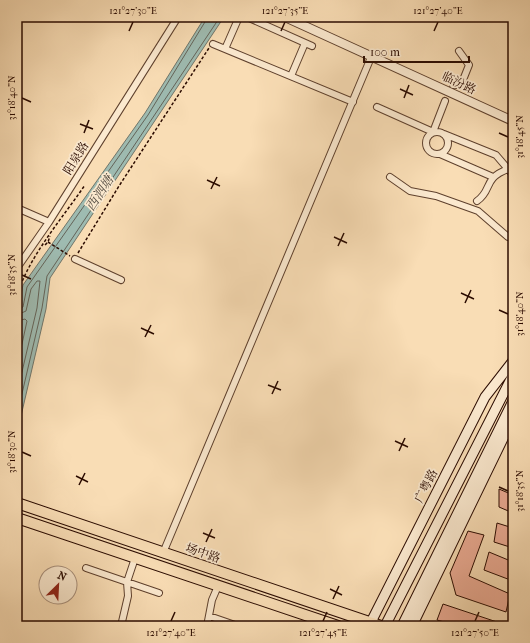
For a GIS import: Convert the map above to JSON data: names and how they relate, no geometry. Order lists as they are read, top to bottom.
{
  "streets": {
    "main road": ["广粤路", "场中路"],
    "street": ["临汾路", "阳泉路"]
  },
  "crossings": [
    ["广粤路", "场中路"]
  ],
  "water": ["西泗塘"],
  "scale_bar": "100 m",
  "north": "top right",
  "coordinates": [
    "121°27'30\"E",
    "121°27'35\"E",
    "121°27'40\"E",
    "31°18'40\"N",
    "31°18'45\"N",
    "31°18'35\"N",
    "31°18'30\"N",
    "121°27'45\"E",
    "121°27'50\"E"
  ]
}
